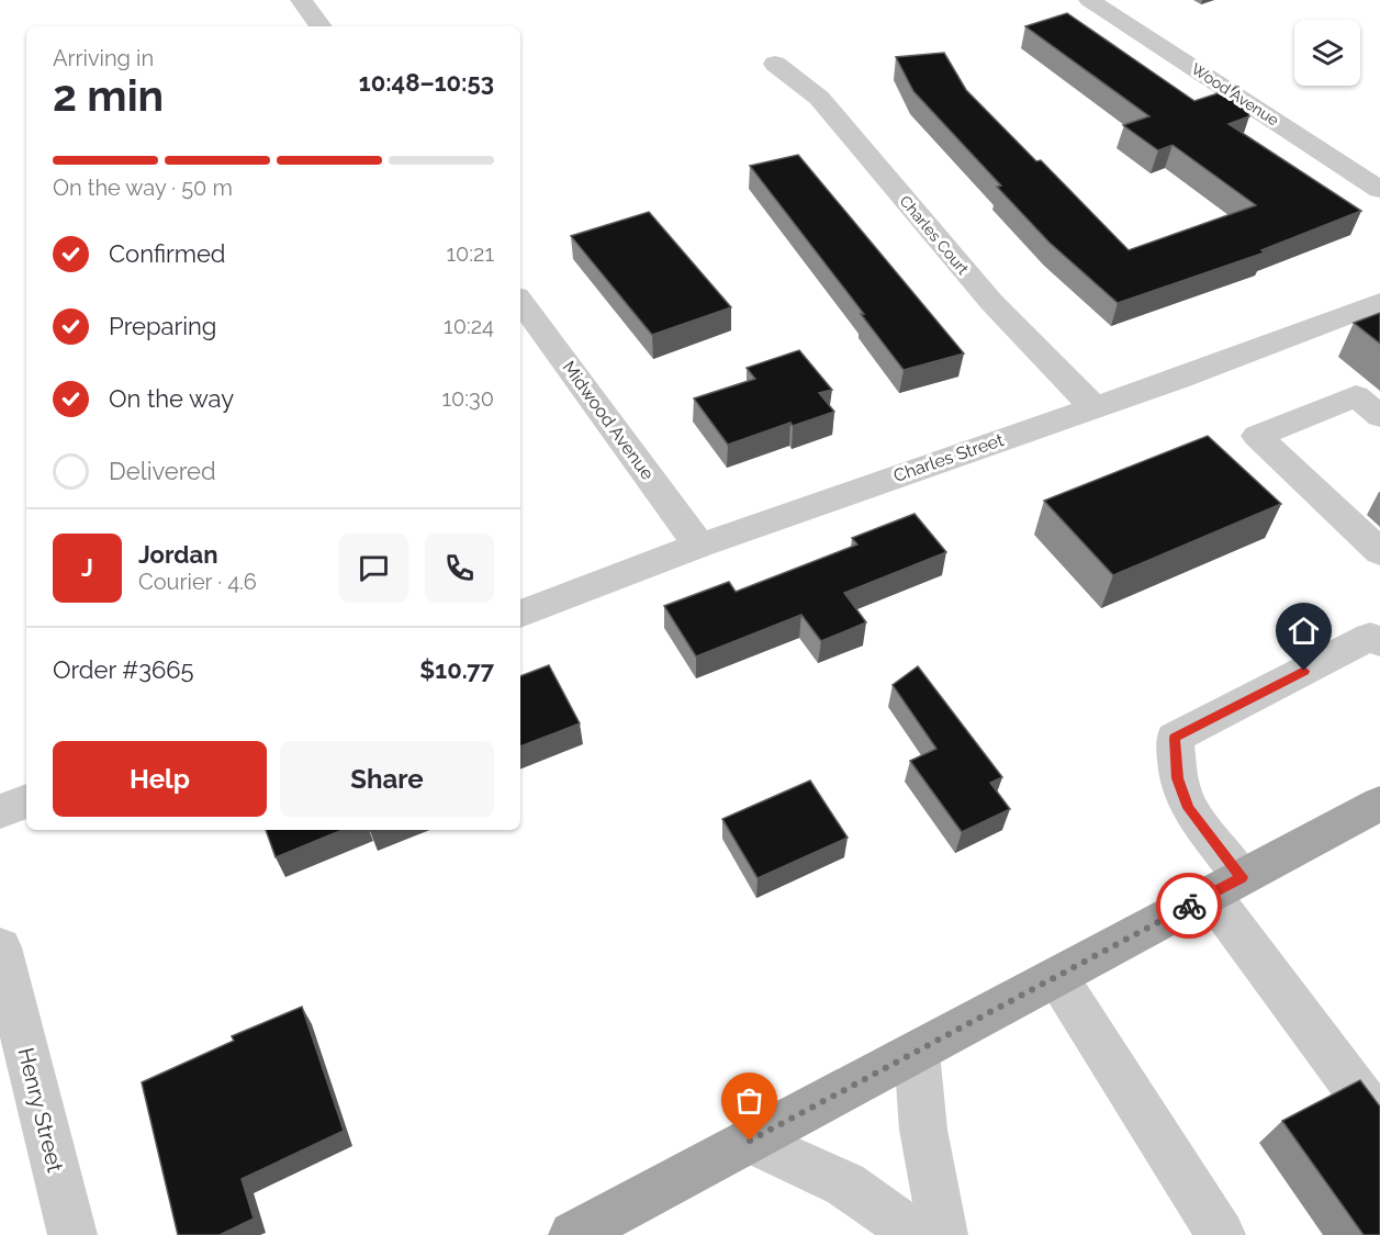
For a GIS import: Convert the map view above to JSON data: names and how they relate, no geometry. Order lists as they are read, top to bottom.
{
  "streets": {
    "street": [
      "Wood Avenue",
      "Charles Court",
      "Midwood Avenue",
      "Charles Street",
      "Henry Street"
    ]
  },
  "crossings": [
    ["Charles Court", "Charles Street"],
    ["Midwood Avenue", "Charles Street"]
  ],
  "page": {
    "heading": ["2 min", "Arriving in", "10:48–10:53"],
    "panel": [
      "Jordan",
      "Courier · 4.6",
      "Order #3665",
      "$10.77"
    ],
    "bar": "On the way · 50 m",
    "list": [
      ["Confirmed", "10:21"],
      ["Preparing", "10:24"],
      ["On the way", "10:30"],
      "Delivered"
    ],
    "round": "J",
    "buttons": ["Help", "Share"]
  }
}
